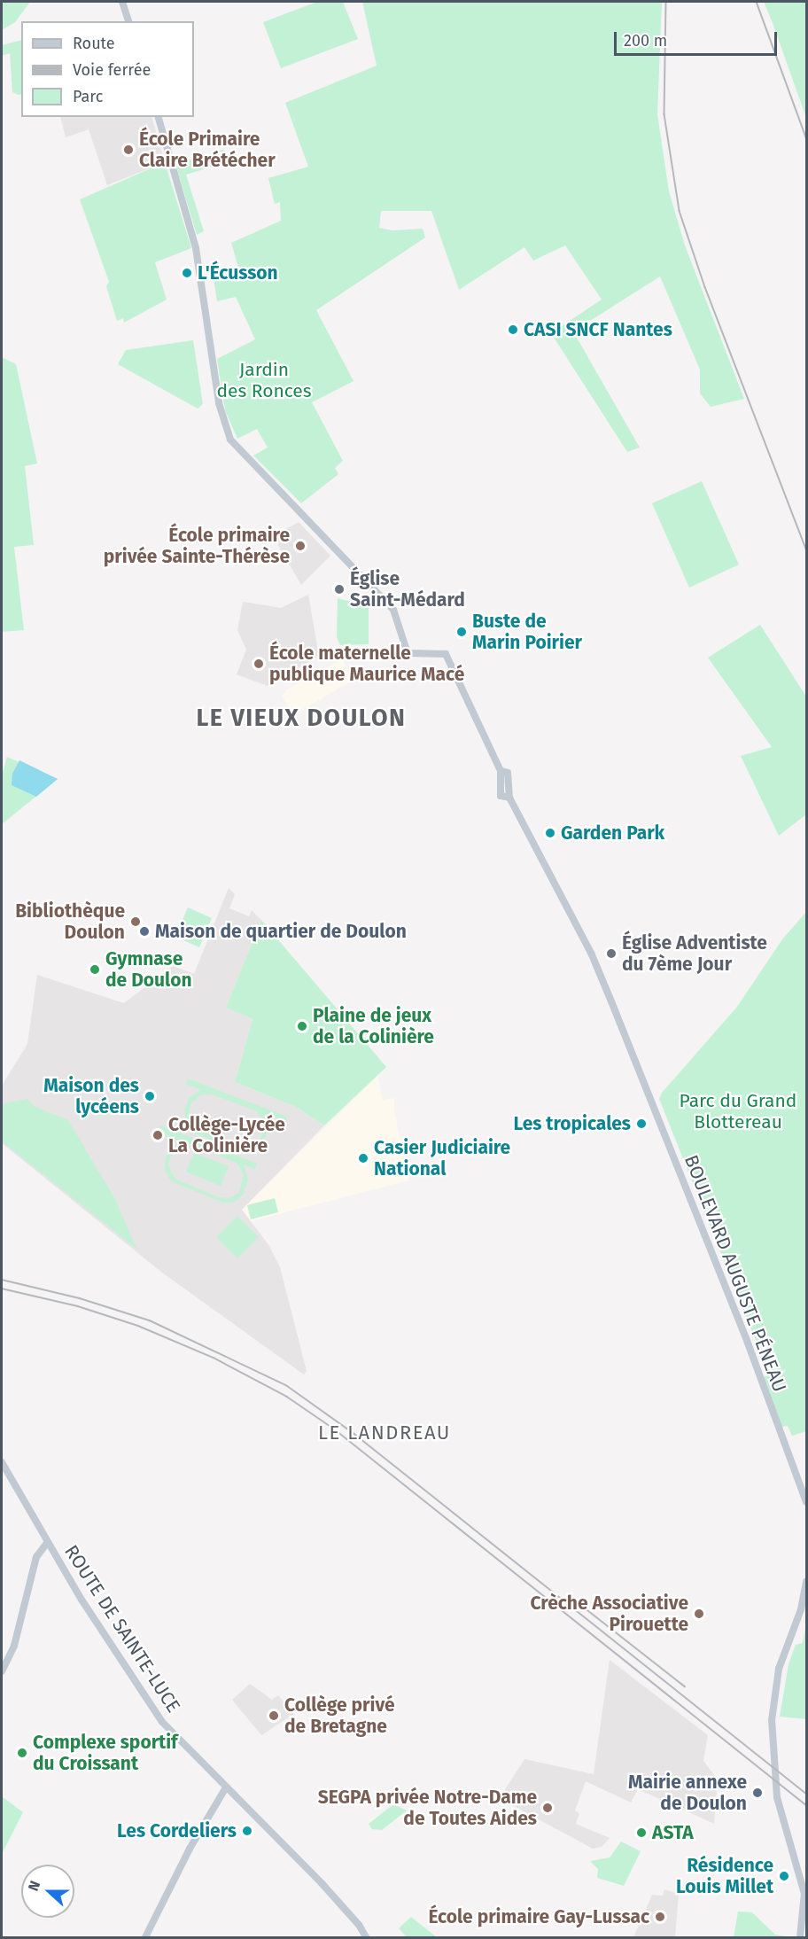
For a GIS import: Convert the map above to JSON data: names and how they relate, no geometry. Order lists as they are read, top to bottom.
{
  "streets": {
    "street": ["BOULEVARD AUGUSTE PÉNEAU", "ROUTE DE SAINTE-LUCE"]
  },
  "districts": ["LE VIEUX DOULON", "LE LANDREAU"],
  "parks": ["Jardin des Ronces", "Parc du Grand Blottereau"],
  "places": [
    "École Primaire Claire Brétécher",
    "L'Écusson",
    "CASI SNCF Nantes",
    "École primaire privée Sainte-Thérèse",
    "Église Saint-Médard",
    "Buste de Marin Poirier",
    "École maternelle publique Maurice Macé",
    "Garden Park",
    "Bibliothèque Doulon",
    "Maison de quartier de Doulon",
    "Église Adventiste du 7ème Jour",
    "Gymnase de Doulon",
    "Plaine de jeux de la Colinière",
    "Maison des lycéens",
    "Les tropicales",
    "Collège-Lycée La Colinière",
    "Casier Judiciaire National",
    "Crèche Associative Pirouette",
    "Collège privé de Bretagne",
    "Complexe sportif du Croissant",
    "Mairie annexe de Doulon",
    "SEGPA privée Notre-Dame de Toutes Aides",
    "Les Cordeliers",
    "ASTA",
    "Résidence Louis Millet",
    "École primaire Gay-Lussac"
  ],
  "legend": ["Route", "Voie ferrée", "Parc"],
  "scale_bar": "200 m",
  "north": "left"
}
